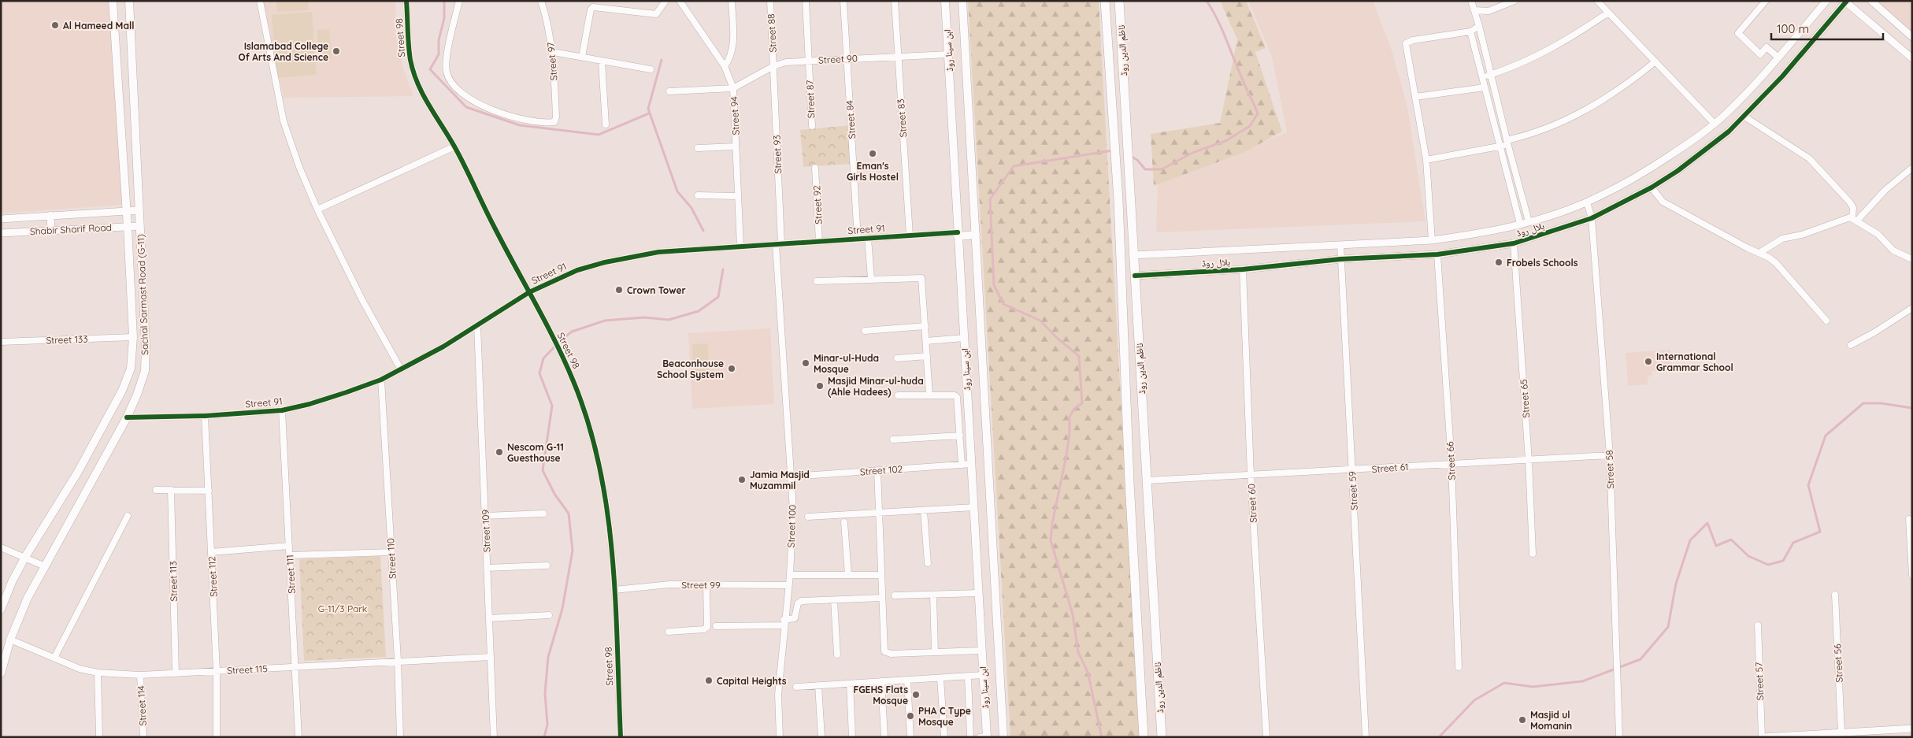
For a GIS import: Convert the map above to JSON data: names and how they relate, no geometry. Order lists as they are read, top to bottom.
{
  "streets": {
    "main road": ["ابن سینا روڈ", "ناظم الدین روڈ", "Sachal Sarmast Road (G-11)"],
    "street": [
      "Street 88",
      "Street 98",
      "Street 90",
      "Street 97",
      "Street 87",
      "Street 94",
      "Street 83",
      "Street 84",
      "Street 93",
      "Street 92",
      "Shabir Sharif Road",
      "Street 91",
      "ہلال روڈ",
      "Street 133",
      "Street 65",
      "Street 66",
      "Street 61",
      "Street 58",
      "Street 102",
      "Street 59",
      "Street 60",
      "Street 100",
      "Street 109",
      "Street 110",
      "Street 111",
      "Street 112",
      "Street 113",
      "Street 99",
      "Street 56",
      "Street 115",
      "Street 57",
      "Street 114"
    ]
  },
  "crossings": [
    ["Street 88", "Street 90"],
    ["Street 88", "Street 93"],
    ["Street 98", "Street 91"],
    ["Street 98", "Street 99"],
    ["ابن سینا روڈ", "Street 90"],
    ["ابن سینا روڈ", "Street 91"],
    ["ابن سینا روڈ", "Street 102"],
    ["ناظم الدین روڈ", "ہلال روڈ"],
    ["ناظم الدین روڈ", "Street 61"],
    ["Street 90", "Street 87"],
    ["Street 90", "Street 94"],
    ["Street 90", "Street 83"],
    ["Street 90", "Street 84"],
    ["Street 90", "Street 93"],
    ["Street 94", "Street 91"],
    ["Street 83", "Street 91"],
    ["Street 84", "Street 91"],
    ["Street 93", "Street 91"],
    ["Street 93", "Street 100"],
    ["Street 92", "Street 91"],
    ["Shabir Sharif Road", "Sachal Sarmast Road (G-11)"],
    ["Street 91", "Sachal Sarmast Road (G-11)"],
    ["Street 91", "Street 100"],
    ["Street 91", "Street 109"],
    ["Street 91", "Street 110"],
    ["Street 91", "Street 111"],
    ["Street 91", "Street 112"],
    ["ہلال روڈ", "Street 65"],
    ["ہلال روڈ", "Street 66"],
    ["ہلال روڈ", "Street 58"],
    ["ہلال روڈ", "Street 59"],
    ["ہلال روڈ", "Street 60"],
    ["Sachal Sarmast Road (G-11)", "Street 133"],
    ["Sachal Sarmast Road (G-11)", "Street 115"],
    ["Street 65", "Street 61"],
    ["Street 66", "Street 61"],
    ["Street 61", "Street 58"],
    ["Street 61", "Street 59"],
    ["Street 61", "Street 60"],
    ["Street 102", "Street 100"],
    ["Street 100", "Street 99"],
    ["Street 109", "Street 115"],
    ["Street 110", "Street 115"],
    ["Street 111", "Street 115"],
    ["Street 112", "Street 115"],
    ["Street 113", "Street 115"],
    ["Street 115", "Street 114"]
  ],
  "parks": ["G-11/3 Park"],
  "places": [
    "Al Hameed Mall",
    "Islamabad College Of Arts And Science",
    "Eman's Girls Hostel",
    "Frobels Schools",
    "Crown Tower",
    "International Grammar School",
    "Minar-ul-Huda Mosque",
    "Beaconhouse School System",
    "Masjid Minar-ul-huda (Ahle Hadees)",
    "Nescom G-11 Guesthouse",
    "Jamia Masjid Muzammil",
    "Capital Heights",
    "FGEHS Flats Mosque",
    "PHA C Type Mosque",
    "Masjid ul Momanin"
  ],
  "scale_bar": "100 m"
}
